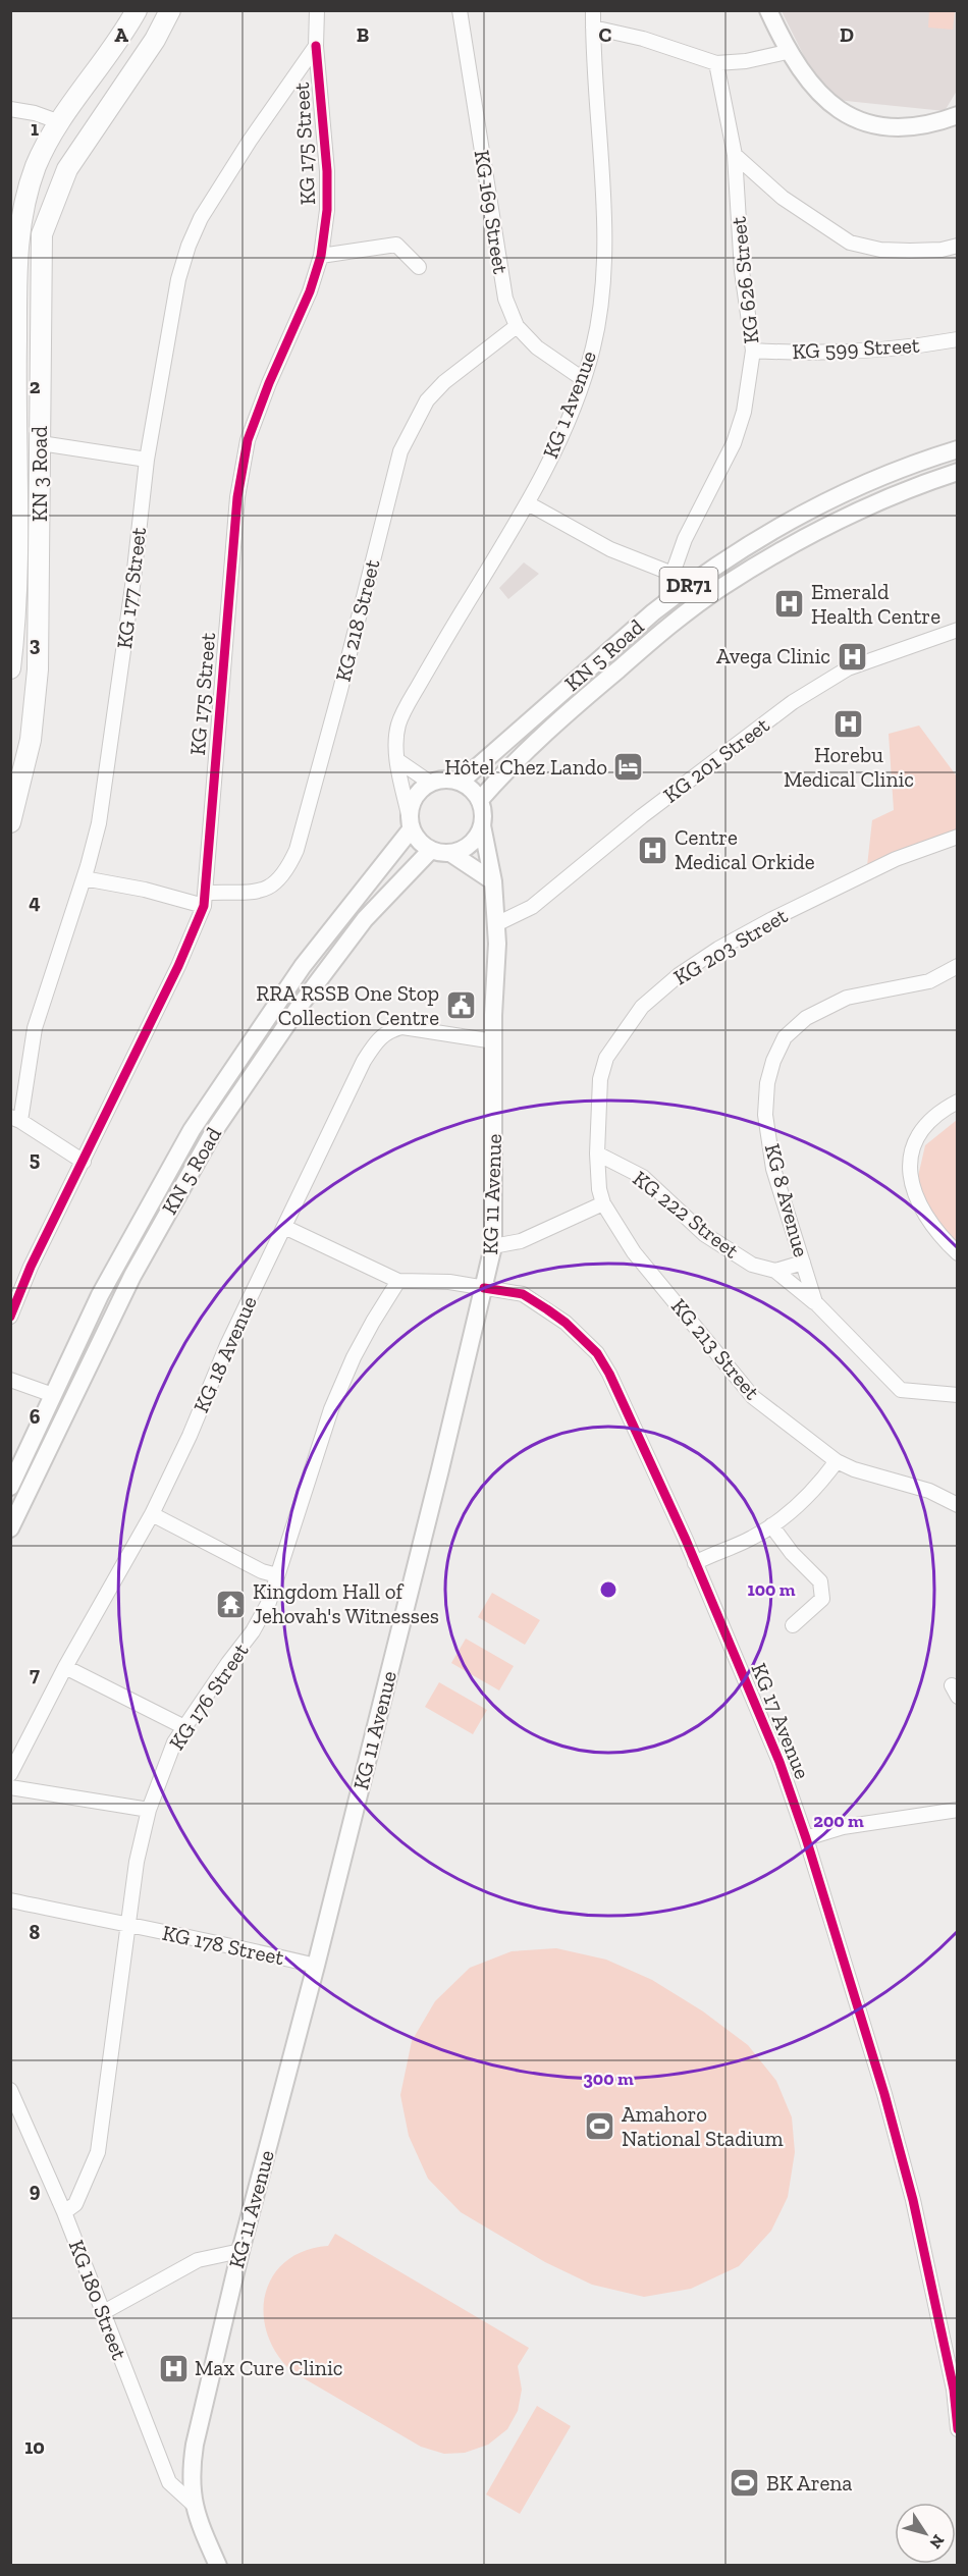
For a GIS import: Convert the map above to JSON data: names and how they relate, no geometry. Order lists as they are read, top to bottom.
{
  "streets": {
    "highway": ["KN 3 Road"],
    "main road": ["DR71", "KN 5 Road", "KG 11 Avenue"],
    "street": [
      "KG 175 Street",
      "KG 169 Street",
      "KG 626 Street",
      "KG 599 Street",
      "KG 1 Avenue",
      "KG 177 Street",
      "KG 218 Street",
      "KG 201 Street",
      "KG 203 Street",
      "KG 8 Avenue",
      "KG 222 Street",
      "KG 213 Street",
      "KG 18 Avenue",
      "KG 176 Street",
      "KG 17 Avenue",
      "KG 178 Street",
      "KG 180 Street"
    ]
  },
  "crossings": [
    ["KG 175 Street", "KG 177 Street"],
    ["KG 175 Street", "KG 218 Street"],
    ["KG 169 Street", "KG 1 Avenue"],
    ["KG 169 Street", "KG 218 Street"],
    ["KG 626 Street", "KG 599 Street"],
    ["KG 1 Avenue", "KN 5 Road"],
    ["KG 1 Avenue", "KG 11 Avenue"],
    ["KG 177 Street", "KG 218 Street"],
    ["KN 5 Road", "KG 11 Avenue"],
    ["KG 201 Street", "KG 11 Avenue"],
    ["KG 203 Street", "KG 222 Street"],
    ["KG 203 Street", "KG 213 Street"],
    ["KG 11 Avenue", "KG 18 Avenue"],
    ["KG 11 Avenue", "KG 17 Avenue"],
    ["KG 11 Avenue", "KG 178 Street"],
    ["KG 11 Avenue", "KG 180 Street"],
    ["KG 8 Avenue", "KG 222 Street"],
    ["KG 176 Street", "KG 178 Street"],
    ["KG 176 Street", "KG 180 Street"]
  ],
  "places": {
    "hospital": [
      "Emerald Health Centre",
      "Avega Clinic",
      "Horebu Medical Clinic",
      "Centre Medical Orkide",
      "Max Cure Clinic"
    ],
    "hotel": ["Hôtel Chez Lando"],
    "public building": ["RRA RSSB One Stop Collection Centre"],
    "temple": ["Kingdom Hall of Jehovah's Witnesses"],
    "sports": ["Amahoro National Stadium", "BK Arena"]
  },
  "north": "bottom right",
  "grid": {
    "columns": [
      "A",
      "B",
      "C",
      "D"
    ],
    "rows": [
      "1",
      "2",
      "3",
      "4",
      "5",
      "6",
      "7",
      "8",
      "9",
      "10"
    ]
  },
  "rings": ["100 m", "200 m", "300 m"]
}
